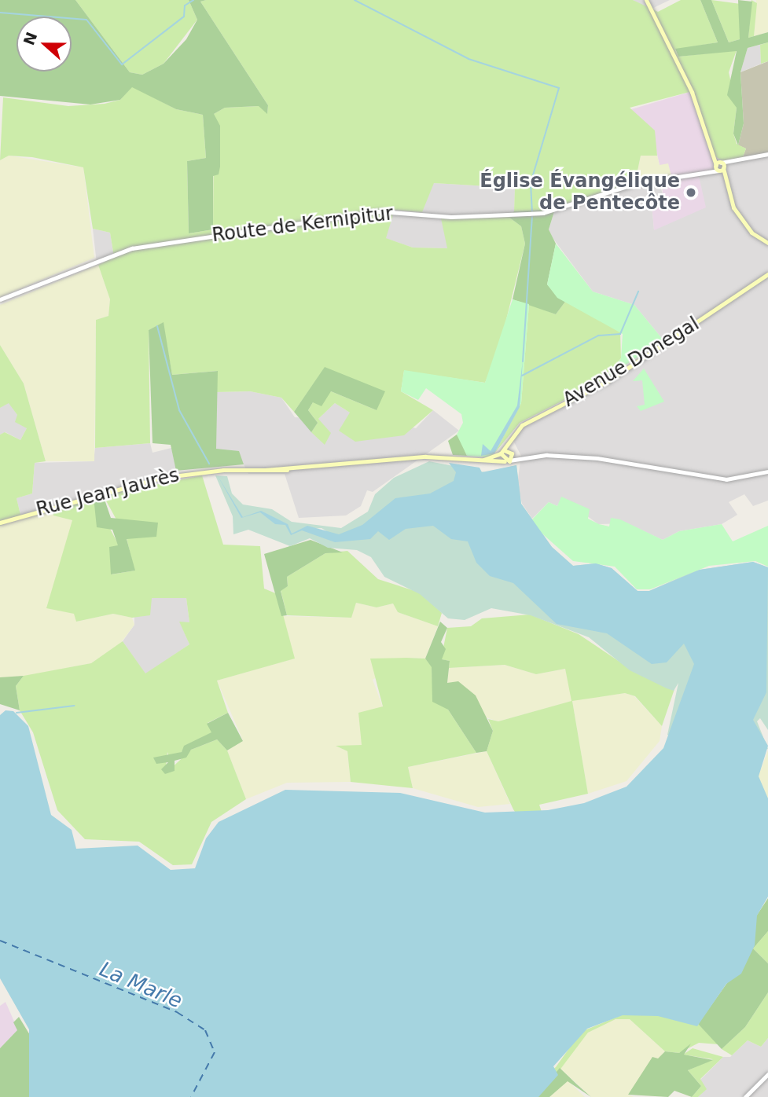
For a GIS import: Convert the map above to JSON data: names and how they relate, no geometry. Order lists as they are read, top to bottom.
{
  "streets": {
    "main road": ["Avenue Donegal", "Rue Jean Jaurès"],
    "street": ["Route de Kernipitur"]
  },
  "water": ["La Marle"],
  "places": ["Église Évangélique de Pentecôte"],
  "north": "left"
}
